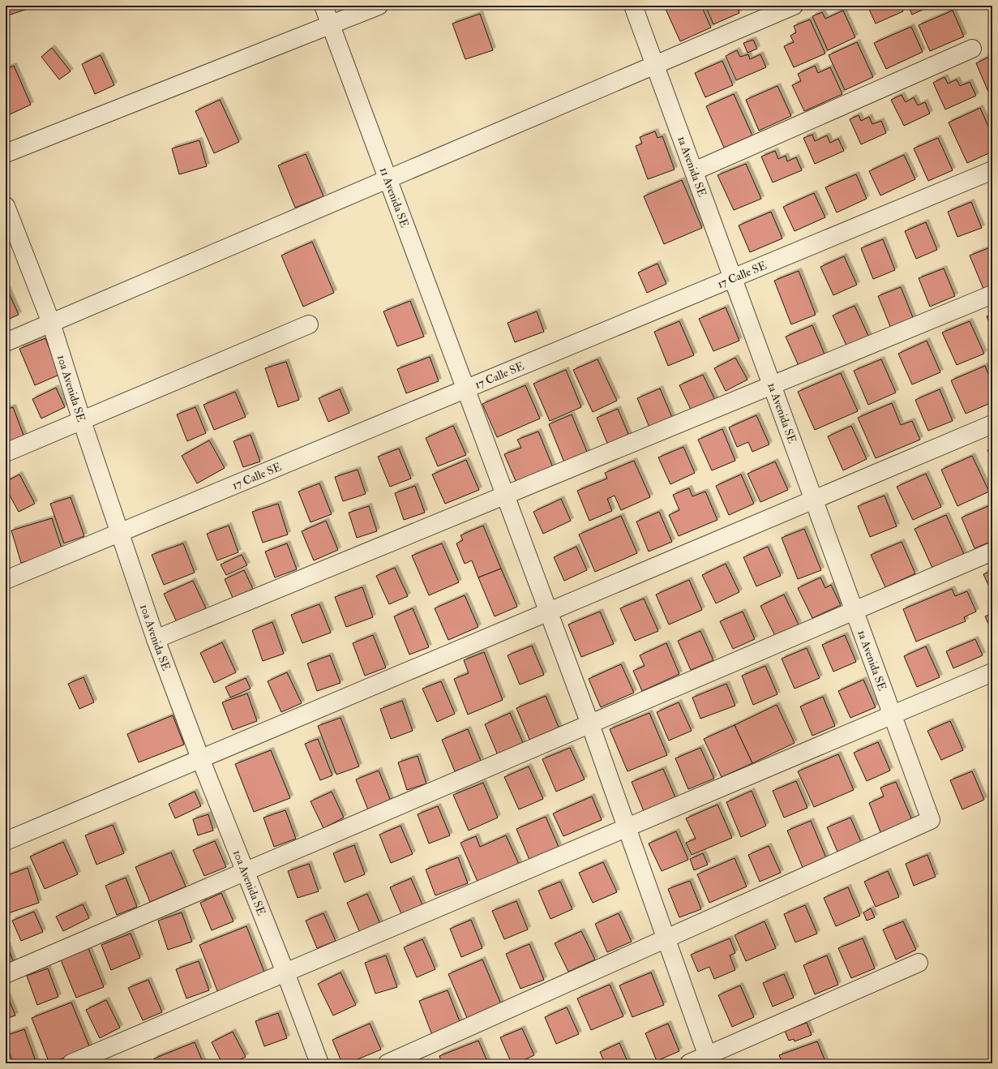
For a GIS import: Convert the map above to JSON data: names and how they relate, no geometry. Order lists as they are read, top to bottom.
{
  "streets": {
    "street": [
      "1a Avenida SE",
      "11 Avenida SE",
      "17 Calle SE",
      "10a Avenida SE"
    ]
  },
  "crossings": [
    ["1a Avenida SE", "11 Avenida SE"],
    ["1a Avenida SE", "17 Calle SE"],
    ["11 Avenida SE", "17 Calle SE"],
    ["17 Calle SE", "10a Avenida SE"]
  ]
}
